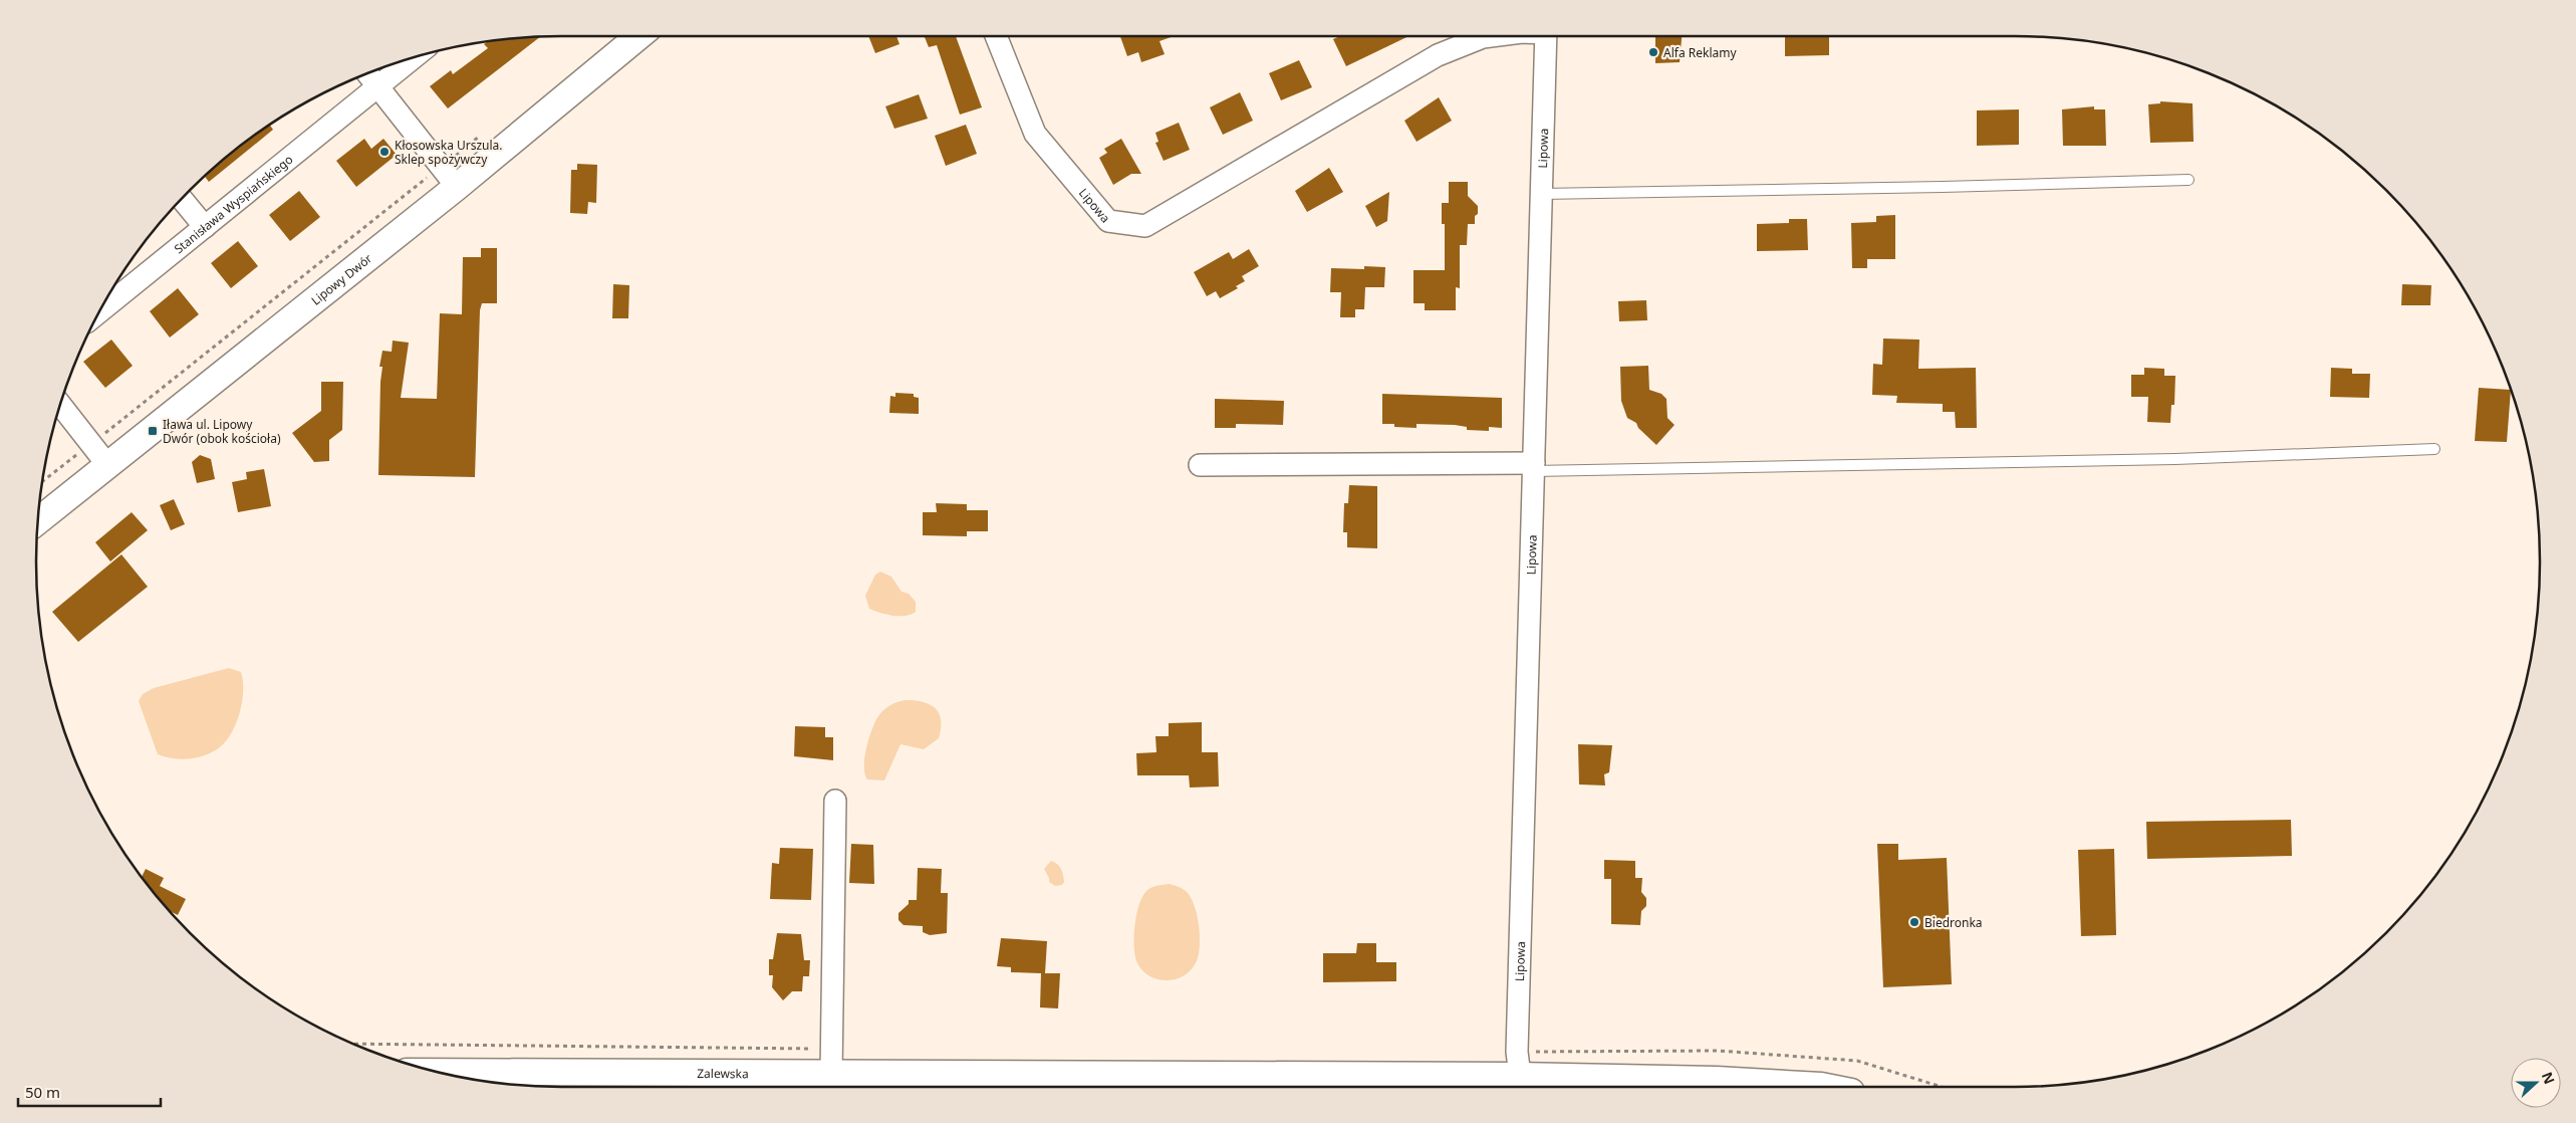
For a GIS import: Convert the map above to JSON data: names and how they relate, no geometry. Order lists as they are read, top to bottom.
{
  "streets": {
    "street": [
      "Lipowa",
      "Stanisława Wyspiańskiego",
      "Lipowy Dwór",
      "Zalewska"
    ]
  },
  "crossings": [
    ["Lipowa", "Zalewska"]
  ],
  "places": {
    "other": ["Alfa Reklamy", "Kłosowska Urszula. Sklep spożywczy", "Biedronka"],
    "transit": ["Iława ul. Lipowy Dwór (obok kościoła)"]
  },
  "scale_bar": "50 m",
  "north": "right"
}
